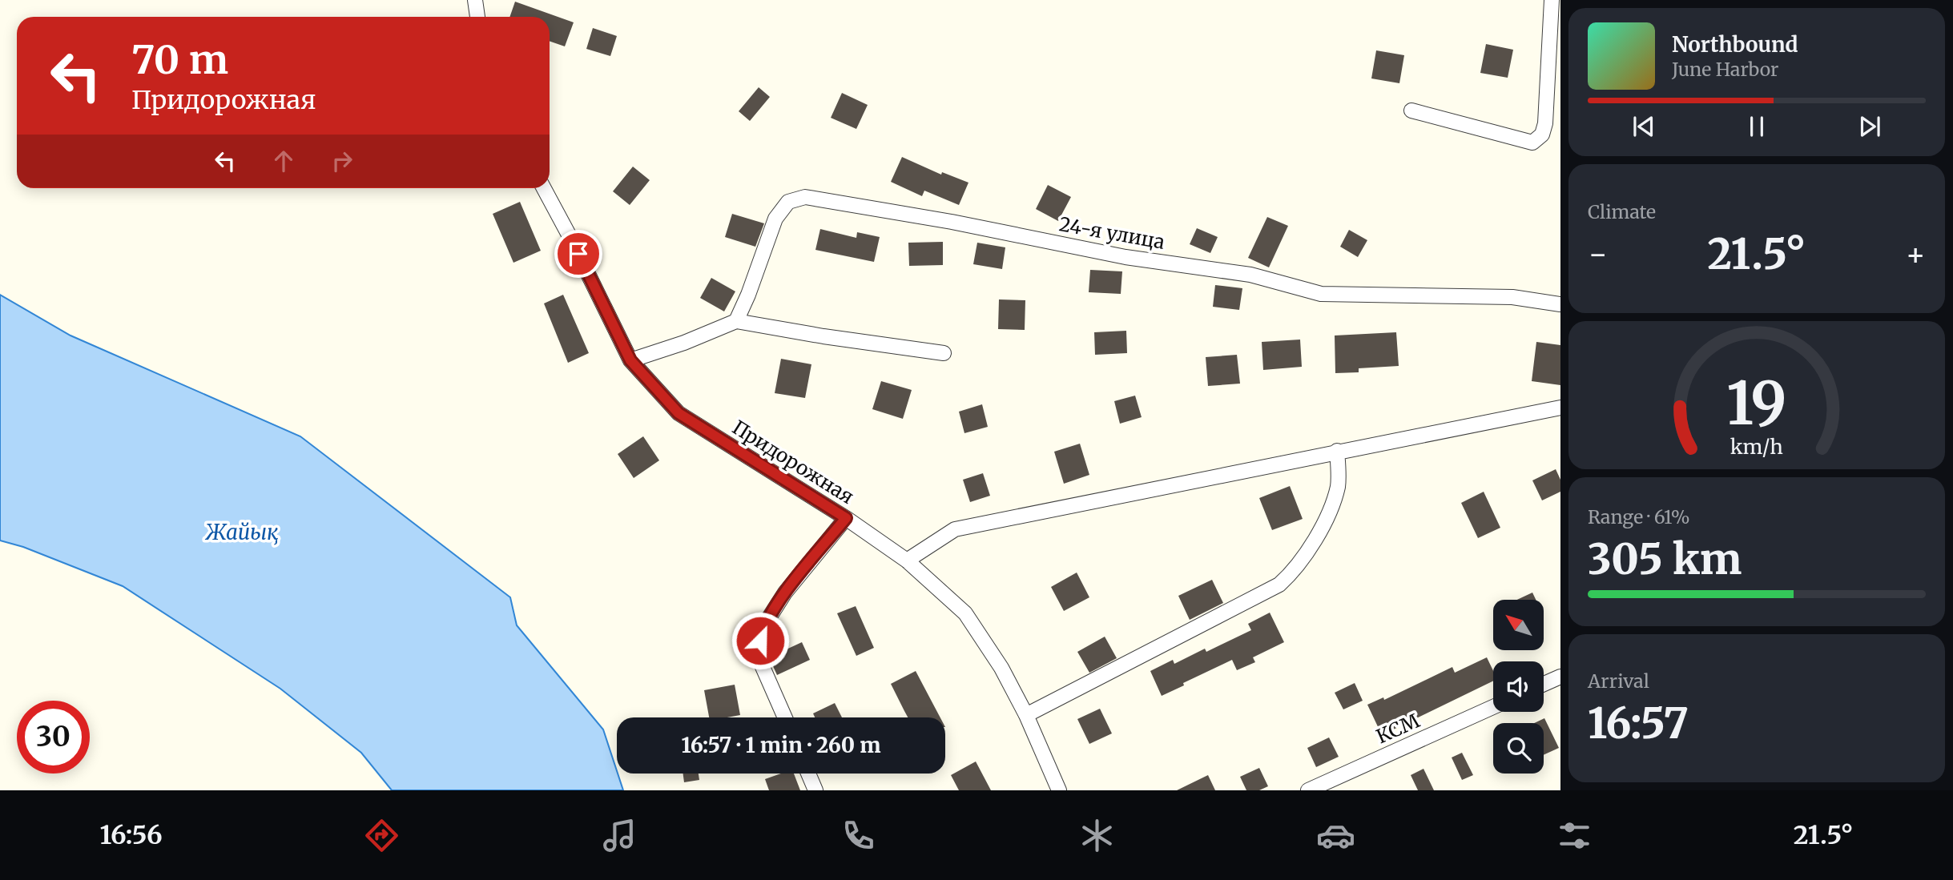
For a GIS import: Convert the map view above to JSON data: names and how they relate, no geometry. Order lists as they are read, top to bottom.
{
  "streets": {
    "street": ["24-я улица", "Придорожная", "КСМ"]
  },
  "water": ["Жайық"],
  "north": "top left",
  "page": {
    "turn": ["70 m", "Придорожная"],
    "song": ["Northbound", "June Harbor"],
    "tile": [
      "Climate",
      ["Range · 61%", "305 km"],
      ["Arrival", "16:57"]
    ],
    "heat": ["−", "21.5°", "+"],
    "limit": "30",
    "trip": "16:57 · 1 min · 260 m",
    "tabs": ["16:56", "21.5°"],
    "gauge": ["19", "km/h"]
  }
}
